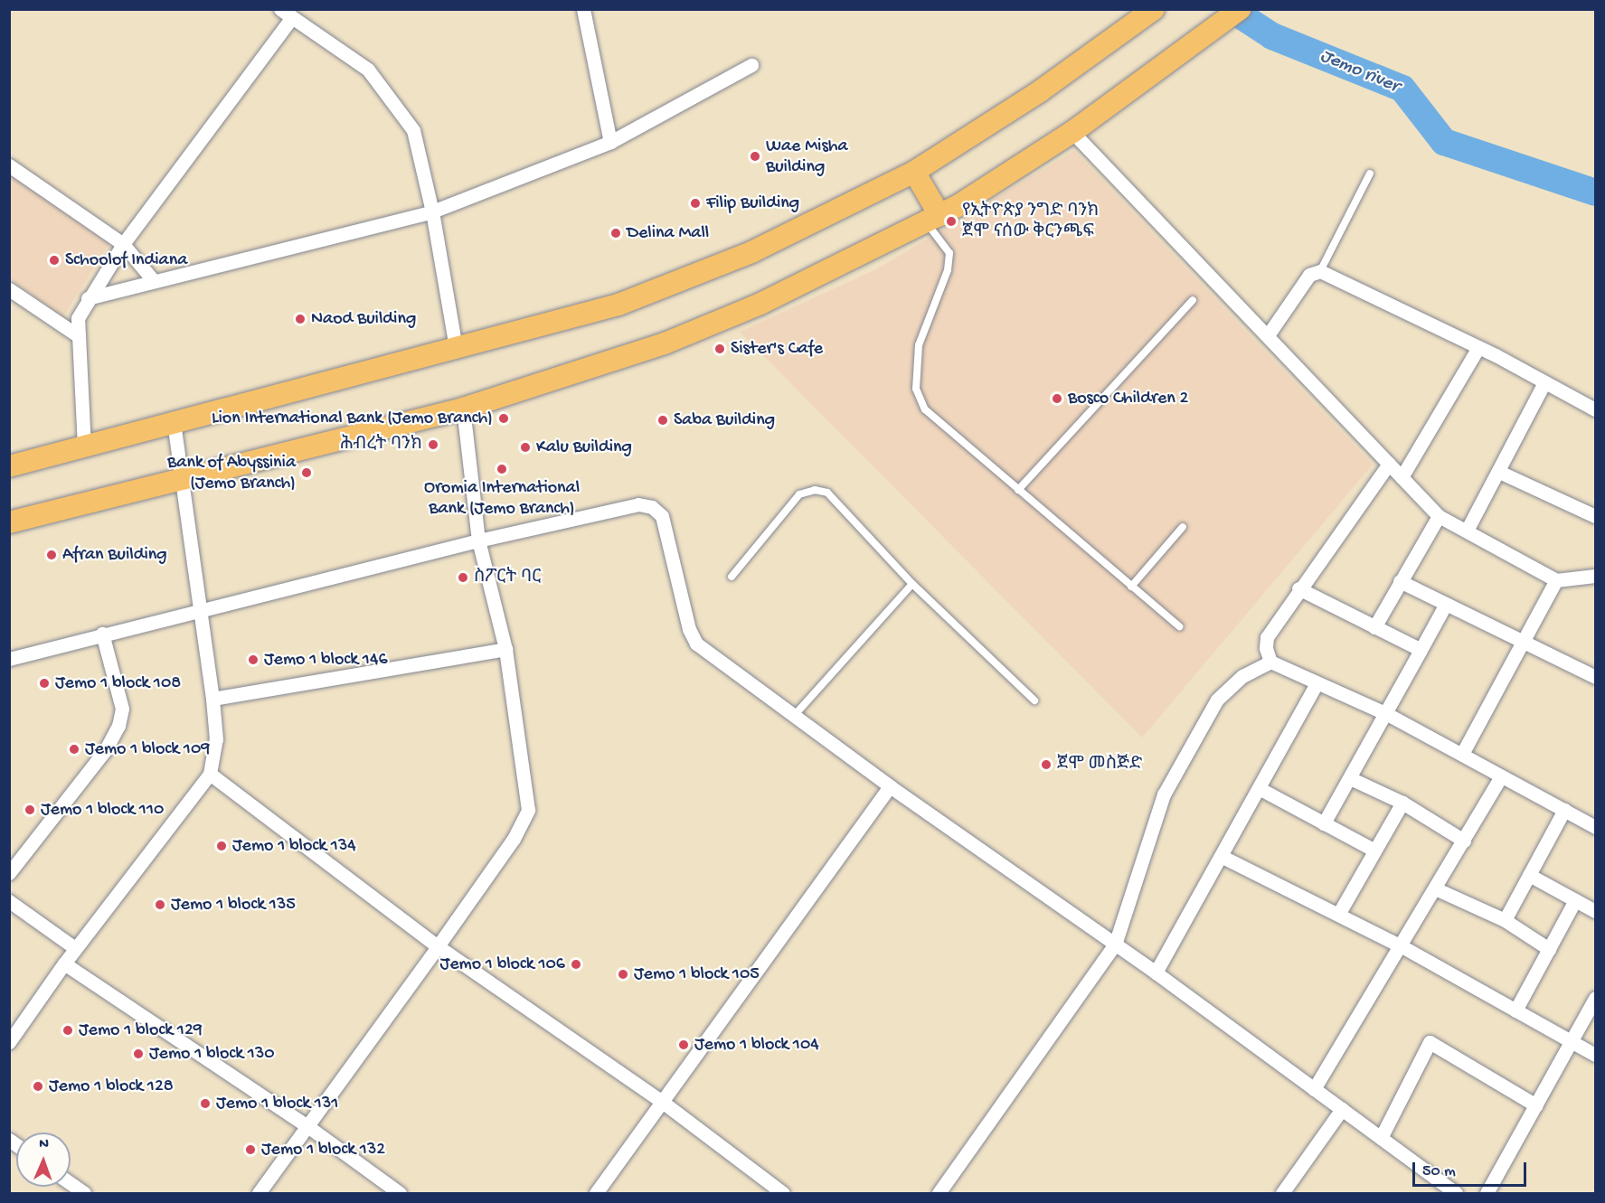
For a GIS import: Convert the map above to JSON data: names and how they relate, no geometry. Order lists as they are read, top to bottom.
{
  "water": ["Jemo river"],
  "places": [
    "Wae Misha Building",
    "Filip Building",
    "የኢትዮጵያ ንግድ ባንክ ጀሞ ናሰው ቅርንጫፍ",
    "Delina Mall",
    "Schoolof Indiana",
    "Naod Building",
    "Sister's Cafe",
    "Bosco Children 2",
    "Lion International Bank (Jemo Branch)",
    "Saba Building",
    "ሕብረት ባንክ",
    "Kalu Building",
    "Oromia International Bank (Jemo Branch)",
    "Bank of Abyssinia (Jemo Branch)",
    "Afran Building",
    "ስፖርት ባር",
    "Jemo 1 block 146",
    "Jemo 1 block 108",
    "Jemo 1 block 109",
    "ጀሞ መስጅድ",
    "Jemo 1 block 110",
    "Jemo 1 block 134",
    "Jemo 1 block 135",
    "Jemo 1 block 106",
    "Jemo 1 block 105",
    "Jemo 1 block 129",
    "Jemo 1 block 104",
    "Jemo 1 block 130",
    "Jemo 1 block 128",
    "Jemo 1 block 131",
    "Jemo 1 block 132"
  ],
  "scale_bar": "50 m",
  "north": "top"
}
